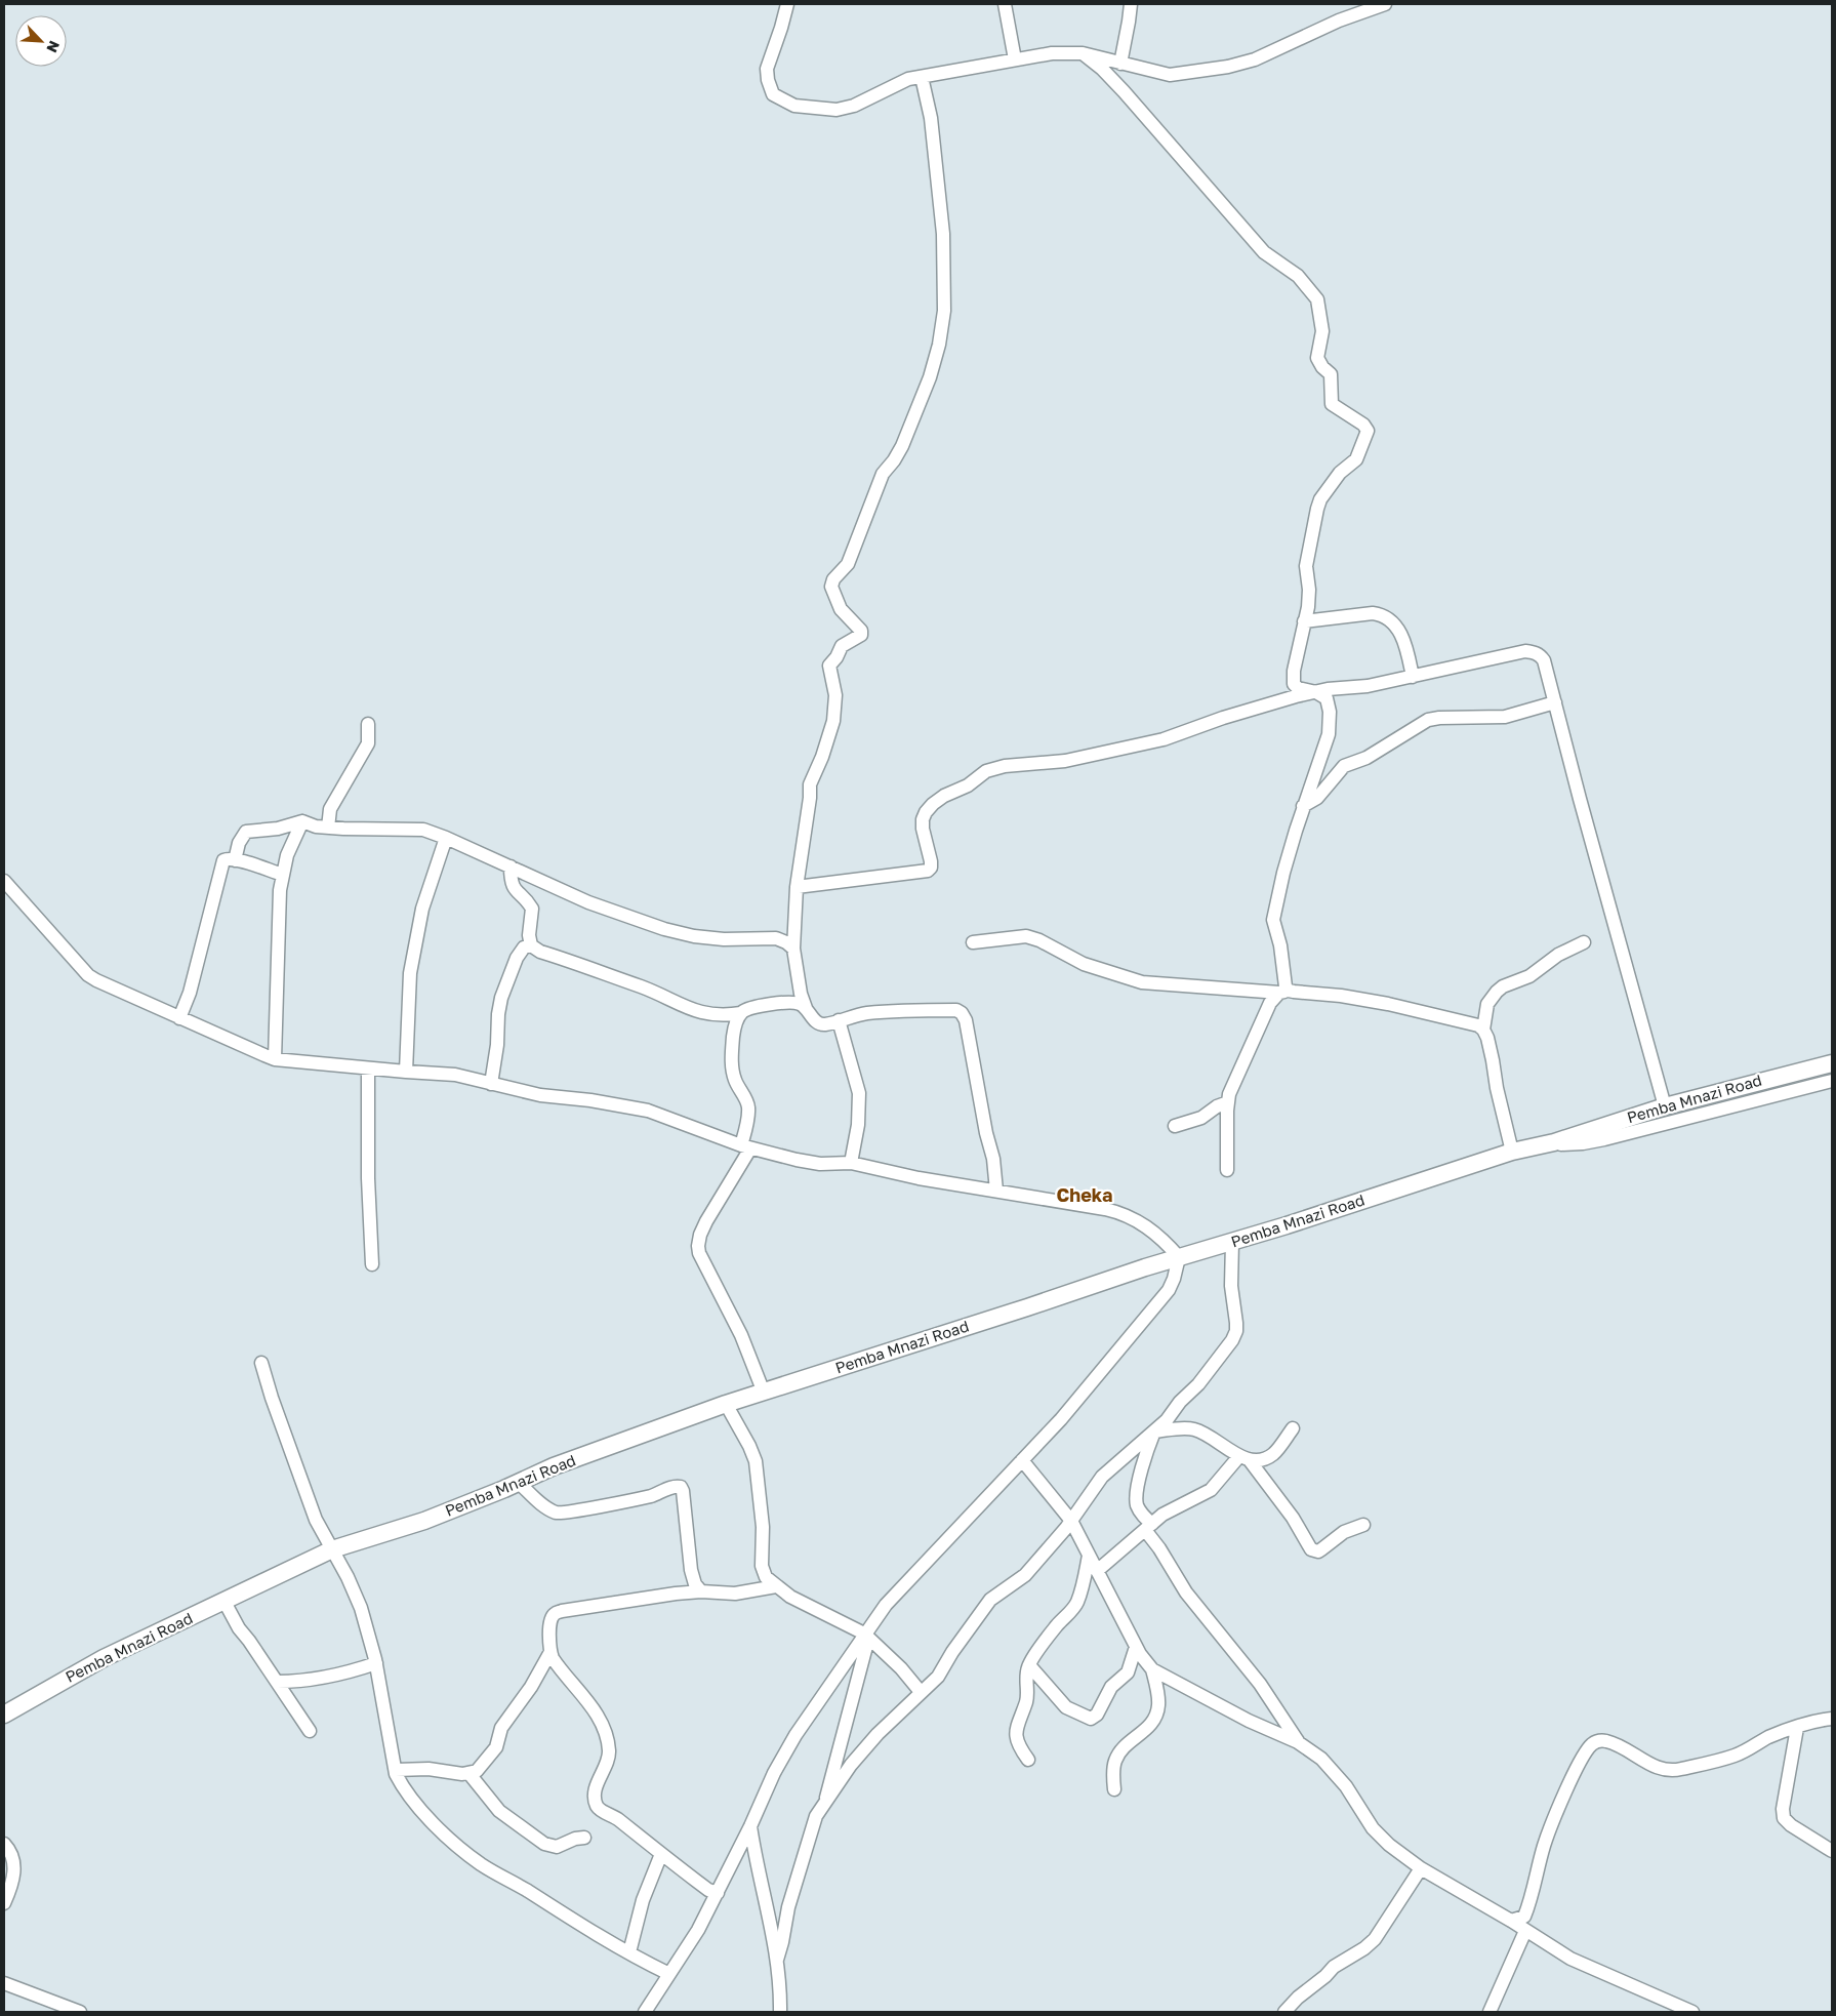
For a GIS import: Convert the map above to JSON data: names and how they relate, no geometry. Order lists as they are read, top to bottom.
{
  "streets": {
    "main road": ["Pemba Mnazi Road"]
  },
  "districts": ["Cheka"],
  "north": "bottom right"
}
